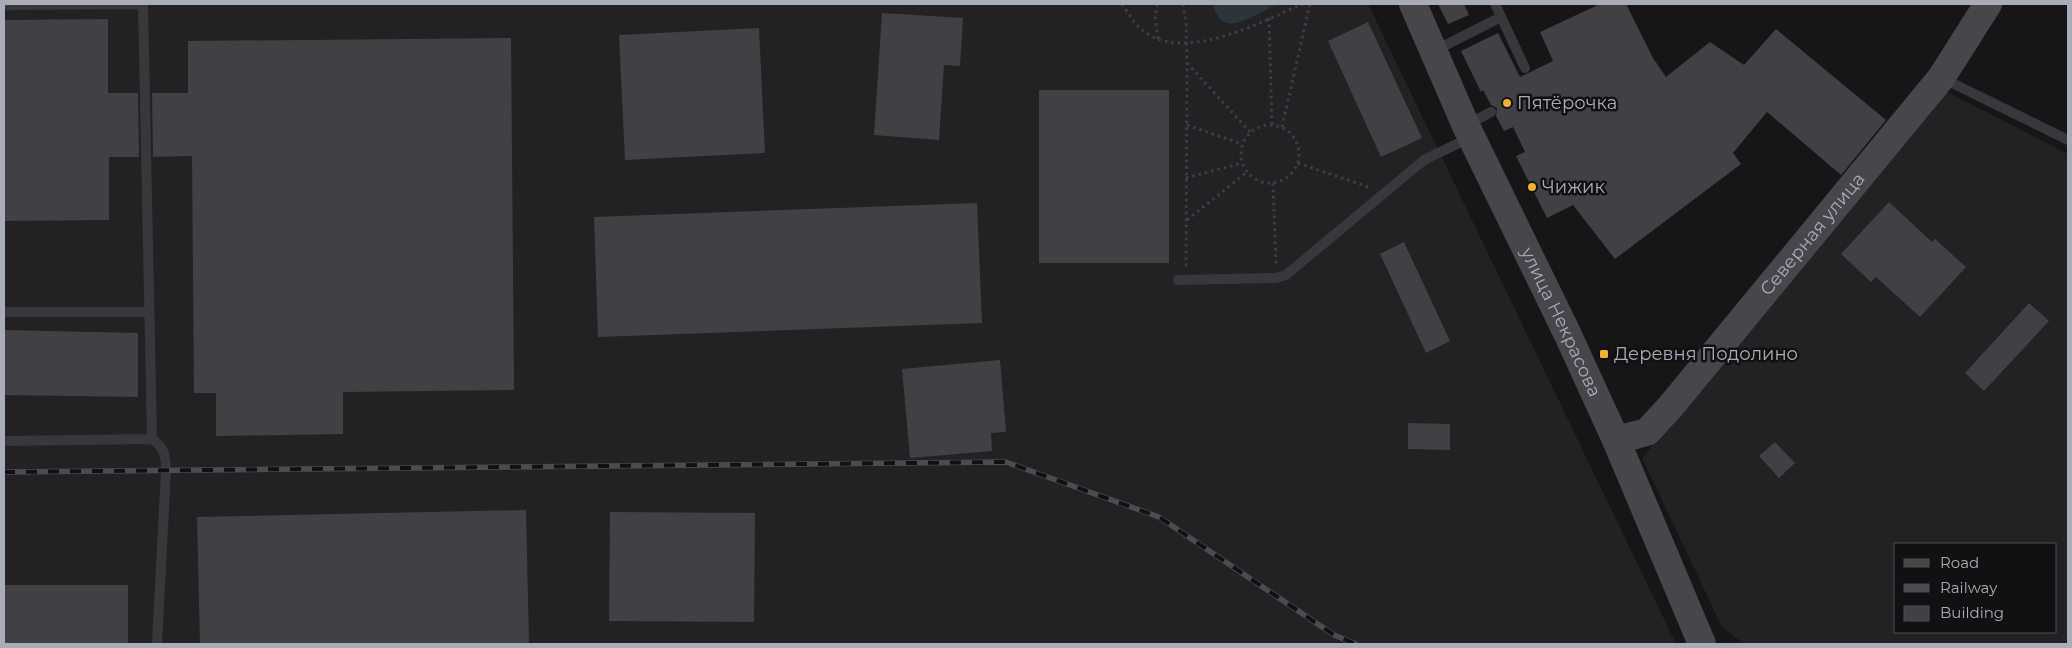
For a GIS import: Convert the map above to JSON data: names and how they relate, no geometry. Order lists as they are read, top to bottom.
{
  "streets": {
    "street": ["Северная улица", "улица Некрасова"]
  },
  "crossings": [
    ["Северная улица", "улица Некрасова"]
  ],
  "places": {
    "other": ["Пятёрочка", "Чижик"],
    "transit": ["Деревня Подолино"]
  },
  "legend": ["Road", "Railway", "Building"]
}
